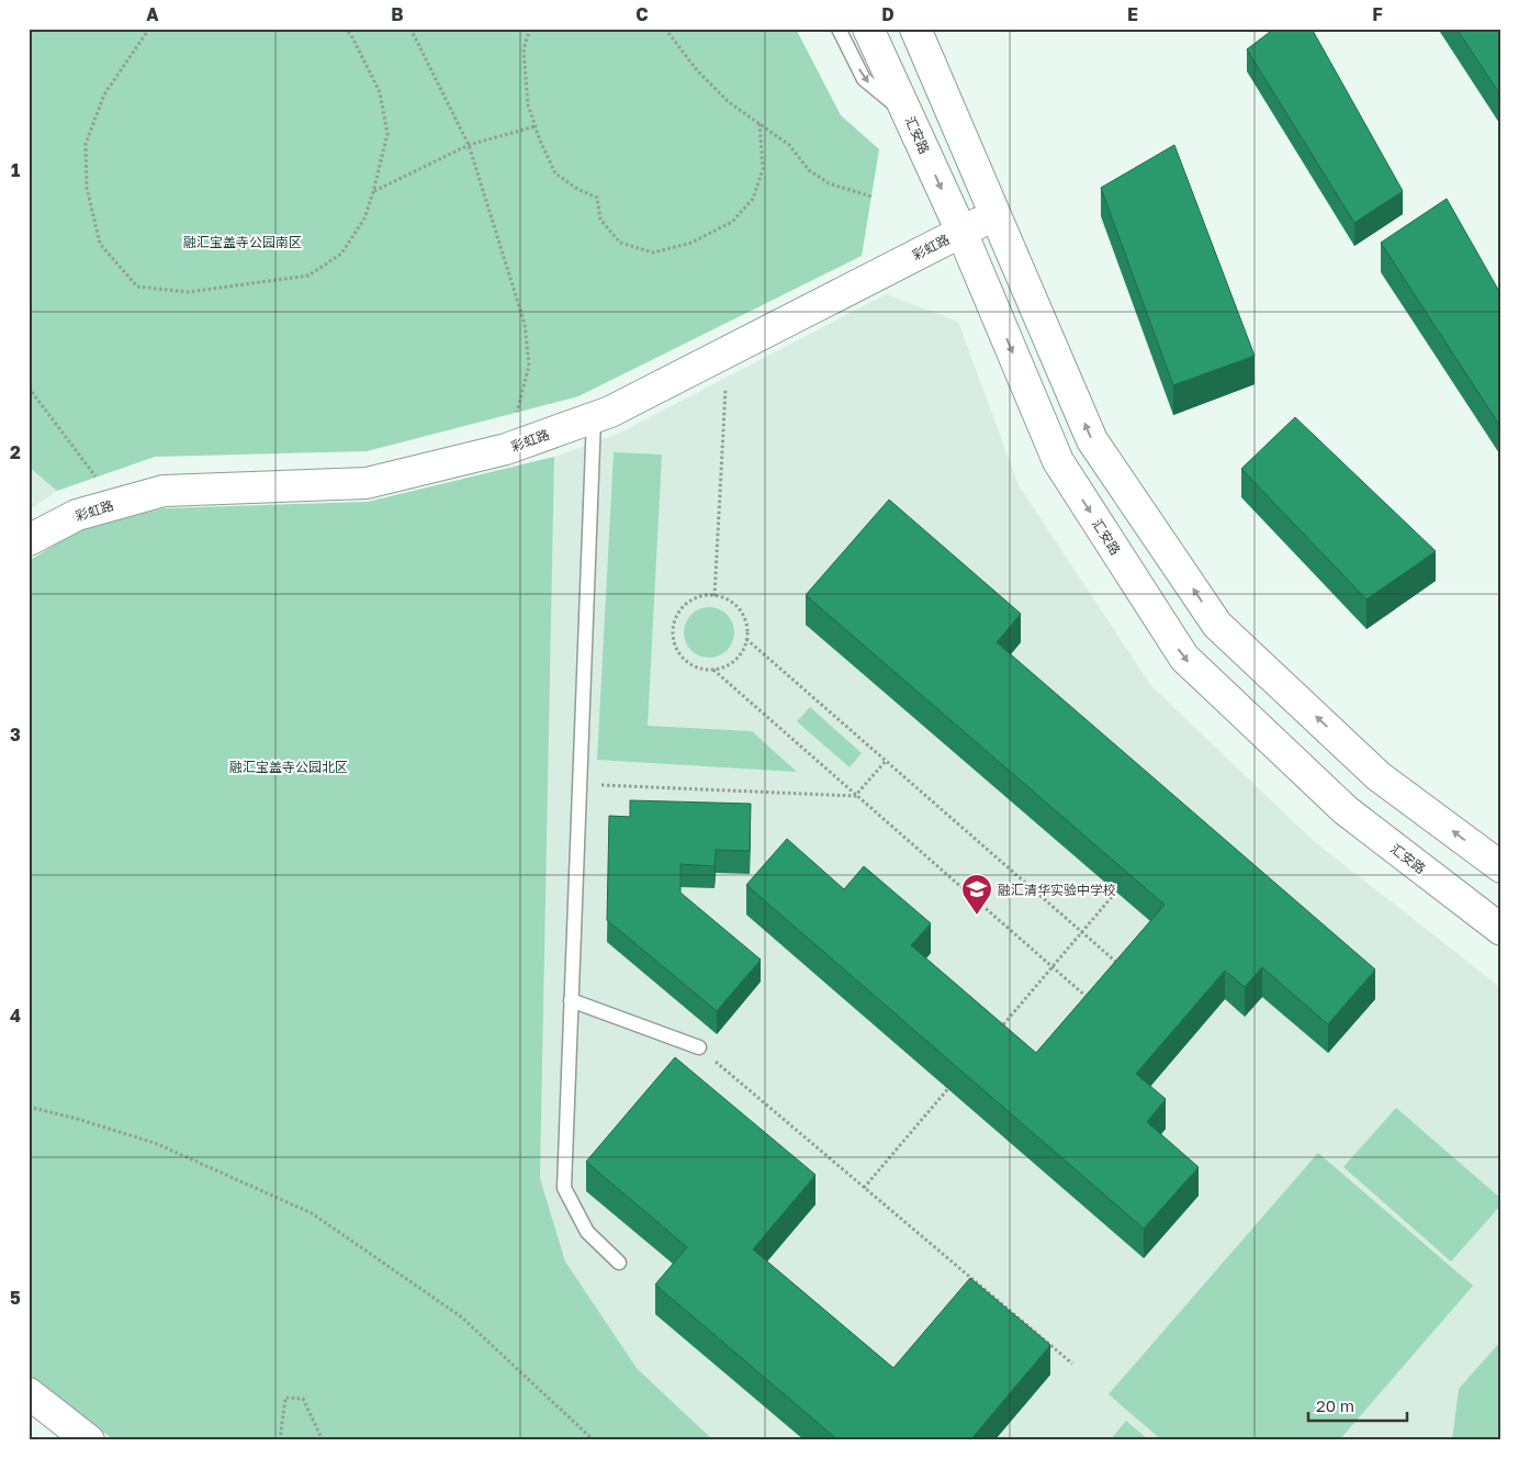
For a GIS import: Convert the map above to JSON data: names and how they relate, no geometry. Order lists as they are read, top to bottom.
{
  "streets": {
    "street": ["汇安路", "彩虹路"]
  },
  "crossings": [
    ["汇安路", "彩虹路"]
  ],
  "parks": ["融汇宝盖寺公园南区", "融汇宝盖寺公园北区"],
  "places": {
    "school or university": ["融汇清华实验中学校"]
  },
  "scale_bar": "20 m",
  "grid": {
    "columns": [
      "A",
      "B",
      "C",
      "D",
      "E",
      "F"
    ],
    "rows": [
      "1",
      "2",
      "3",
      "4",
      "5"
    ]
  }
}
